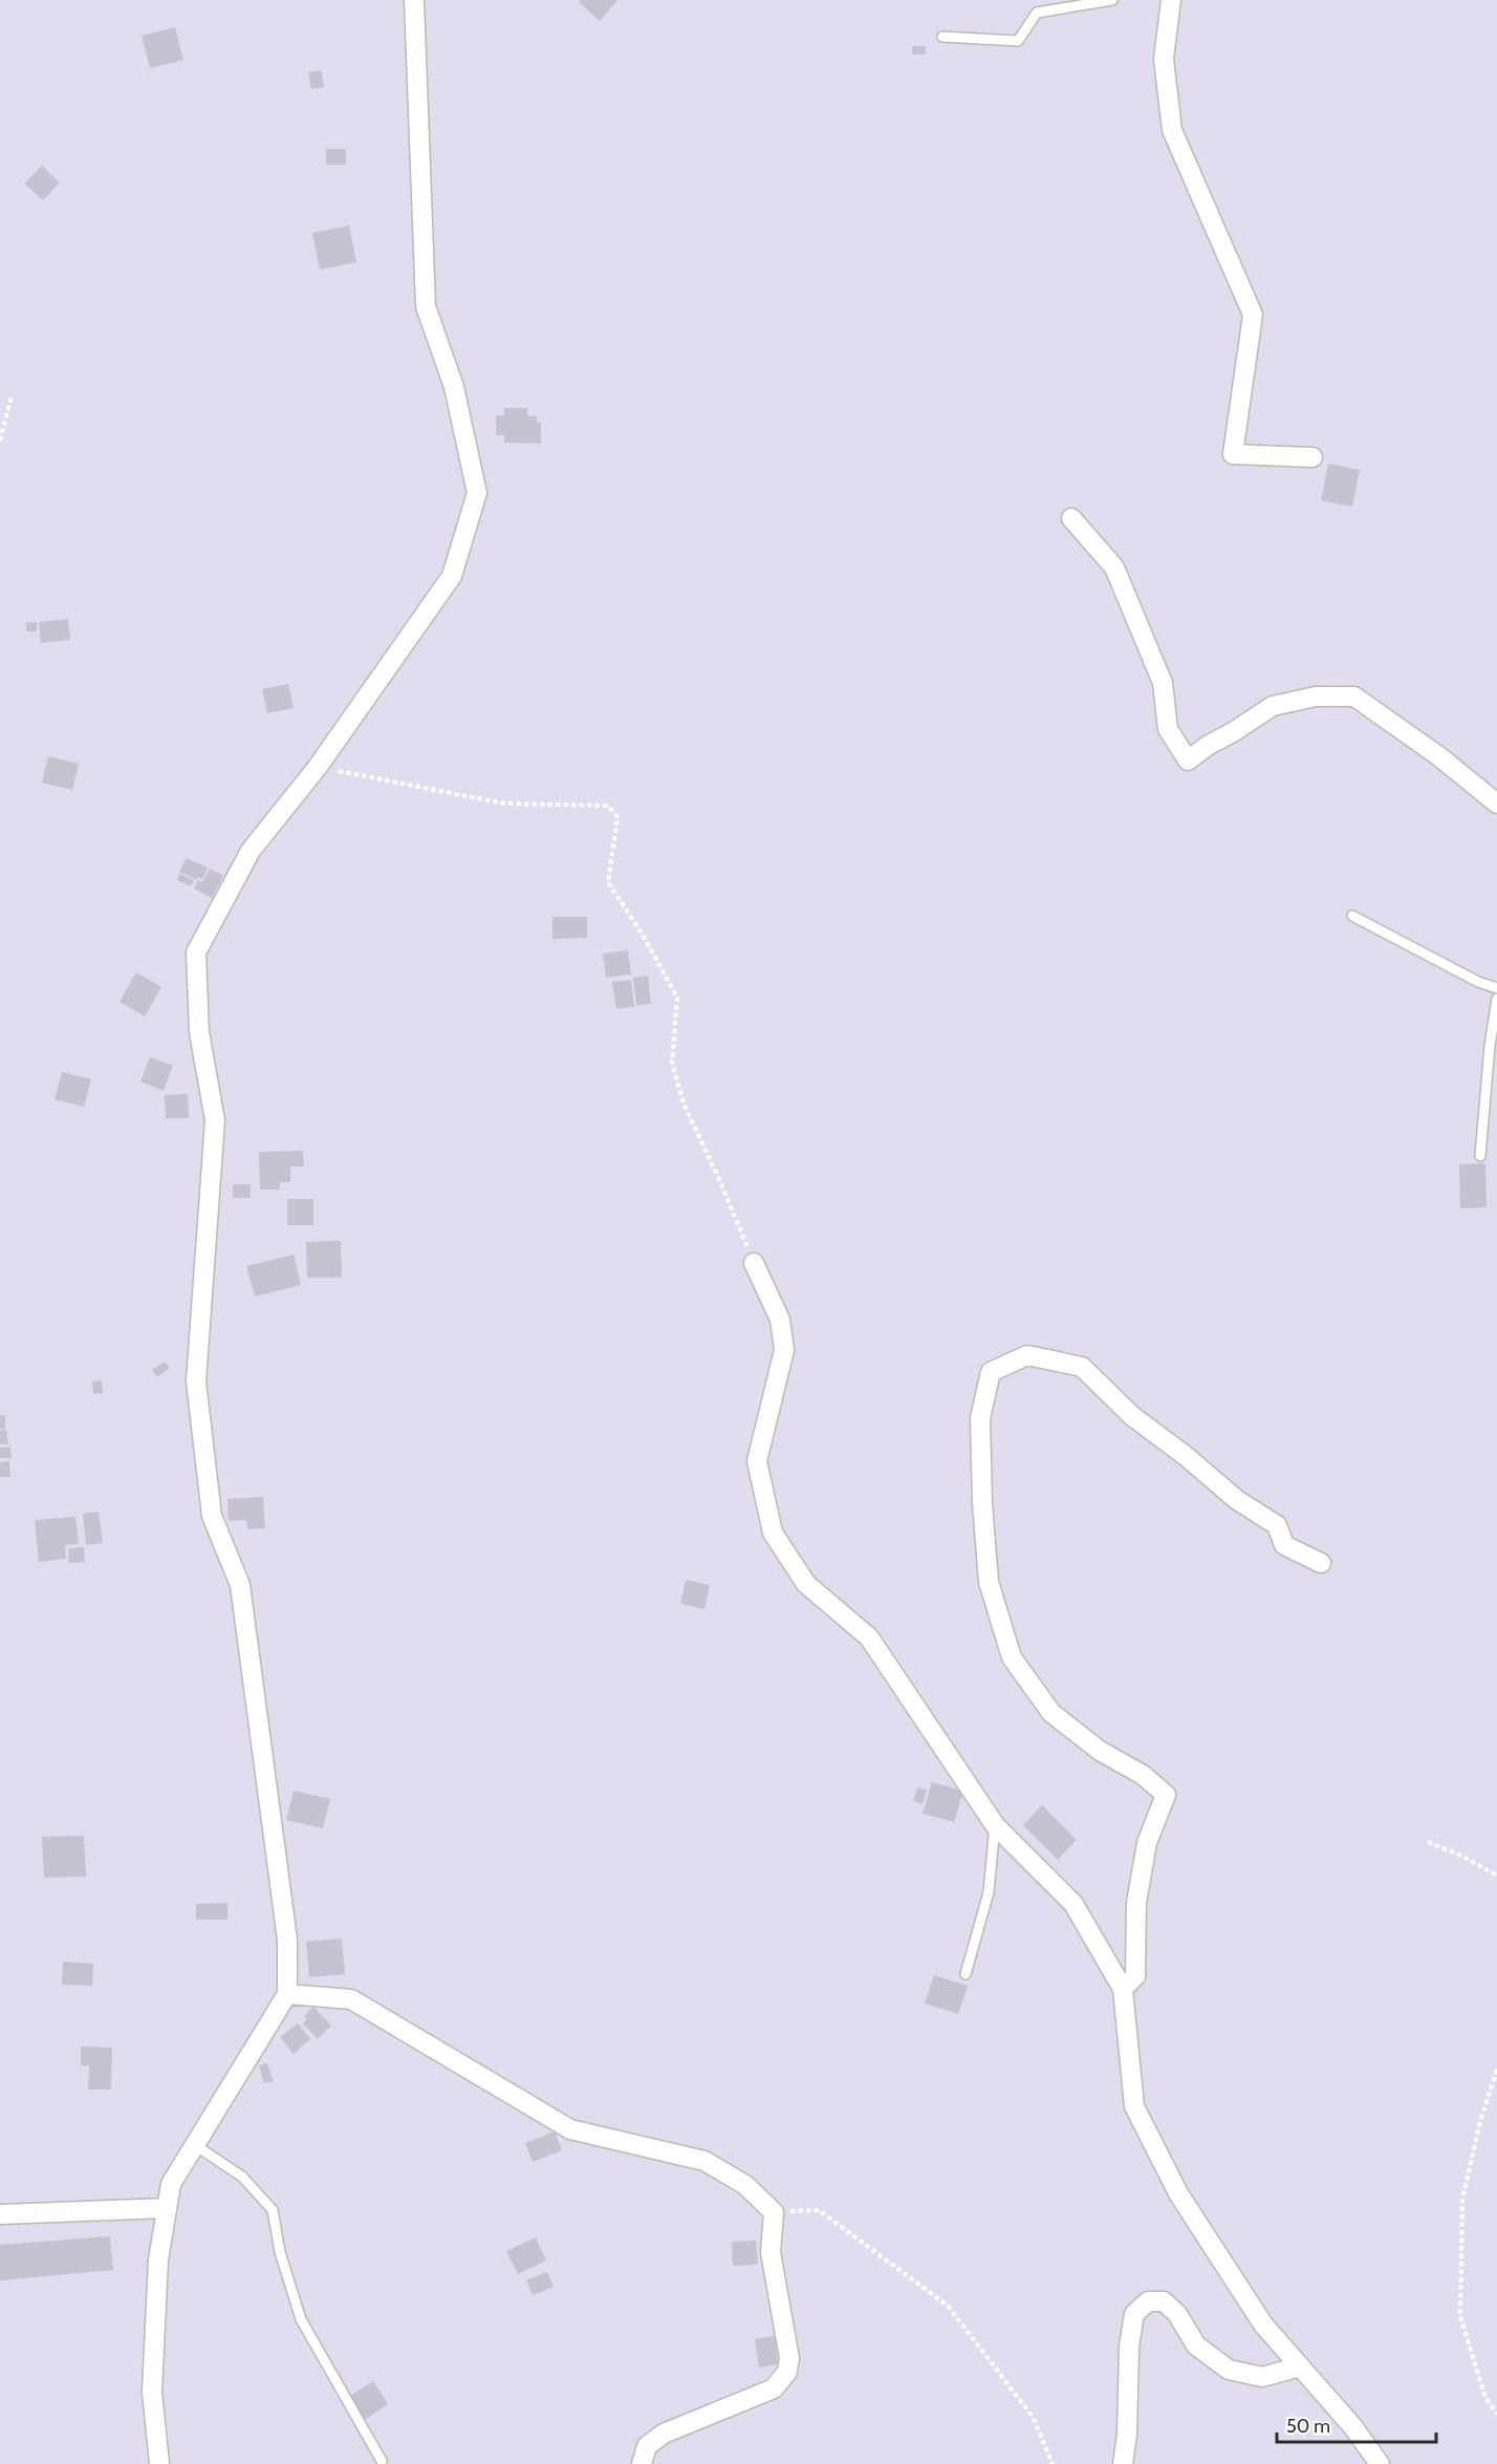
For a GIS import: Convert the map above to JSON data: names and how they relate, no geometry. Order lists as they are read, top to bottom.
{
  "scale_bar": "50 m"
}
